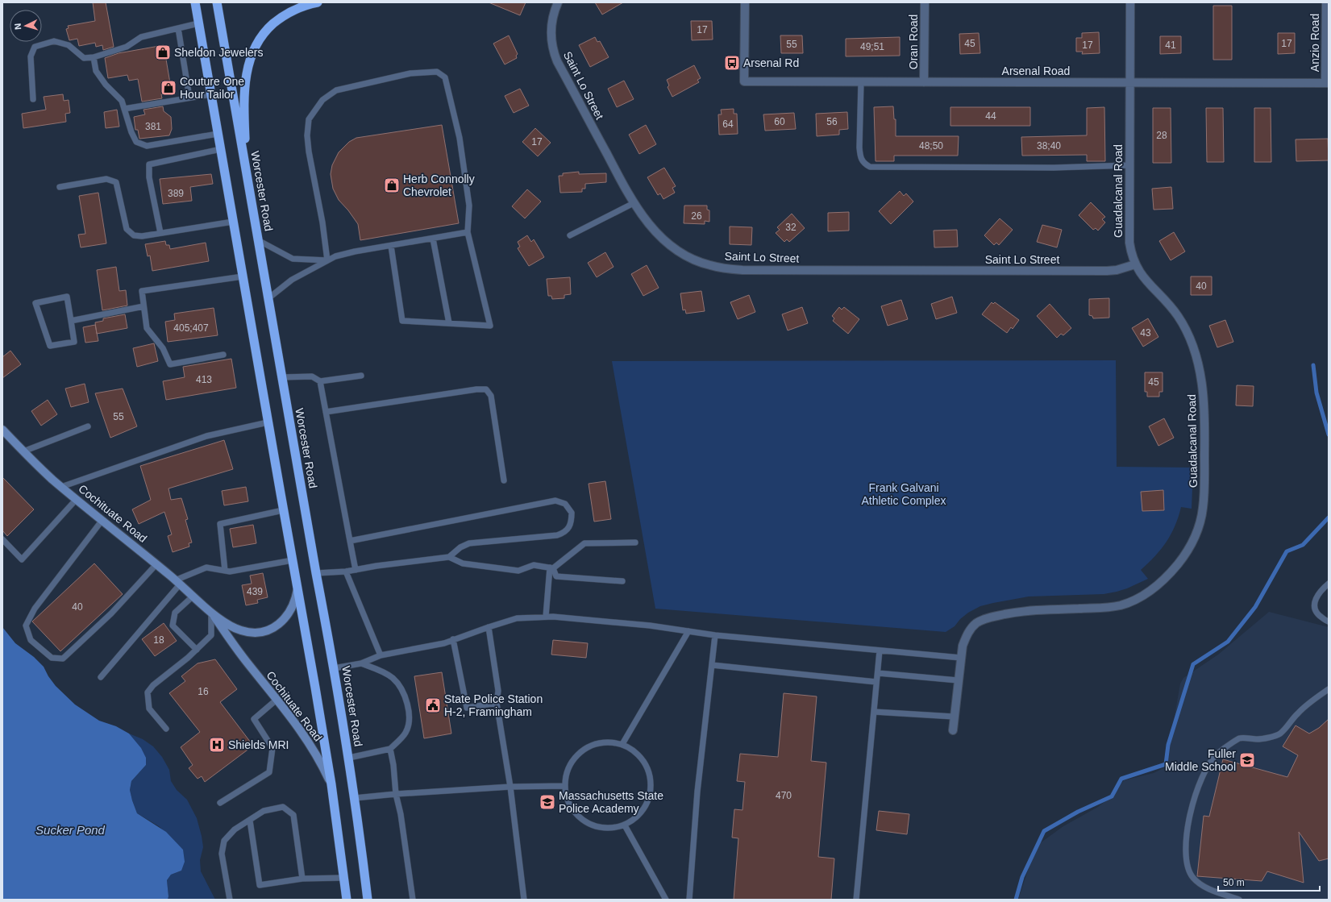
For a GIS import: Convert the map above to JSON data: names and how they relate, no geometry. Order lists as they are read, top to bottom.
{
  "streets": {
    "highway": ["Worcester Road"],
    "main road": ["Cochituate Road"],
    "street": [
      "Oran Road",
      "Anzio Road",
      "Arsenal Road",
      "Saint Lo Street",
      "Guadalcanal Road"
    ]
  },
  "crossings": [
    ["Oran Road", "Arsenal Road"],
    ["Anzio Road", "Arsenal Road"],
    ["Arsenal Road", "Guadalcanal Road"],
    ["Saint Lo Street", "Guadalcanal Road"]
  ],
  "water": ["Sucker Pond"],
  "parks": ["Frank Galvani Athletic Complex"],
  "places": {
    "shop": ["Sheldon Jewelers", "Couture One Hour Tailor", "Herb Connolly Chevrolet"],
    "bus stop": ["Arsenal Rd"],
    "public building": ["State Police Station H-2, Framingham"],
    "hospital": ["Shields MRI"],
    "school or university": ["Fuller Middle School", "Massachusetts State Police Academy"]
  },
  "house_numbers": [
    "17",
    "45",
    "17",
    "55",
    "17",
    "41",
    "49;51",
    "44",
    "60",
    "56",
    "64",
    "381",
    "28",
    "17",
    "48;50",
    "38;40",
    "389",
    "26",
    "32",
    "40",
    "405;407",
    "43",
    "413",
    "45",
    "55",
    "439",
    "40",
    "18",
    "16",
    "470"
  ],
  "scale_bar": "50 m",
  "north": "left"
}
